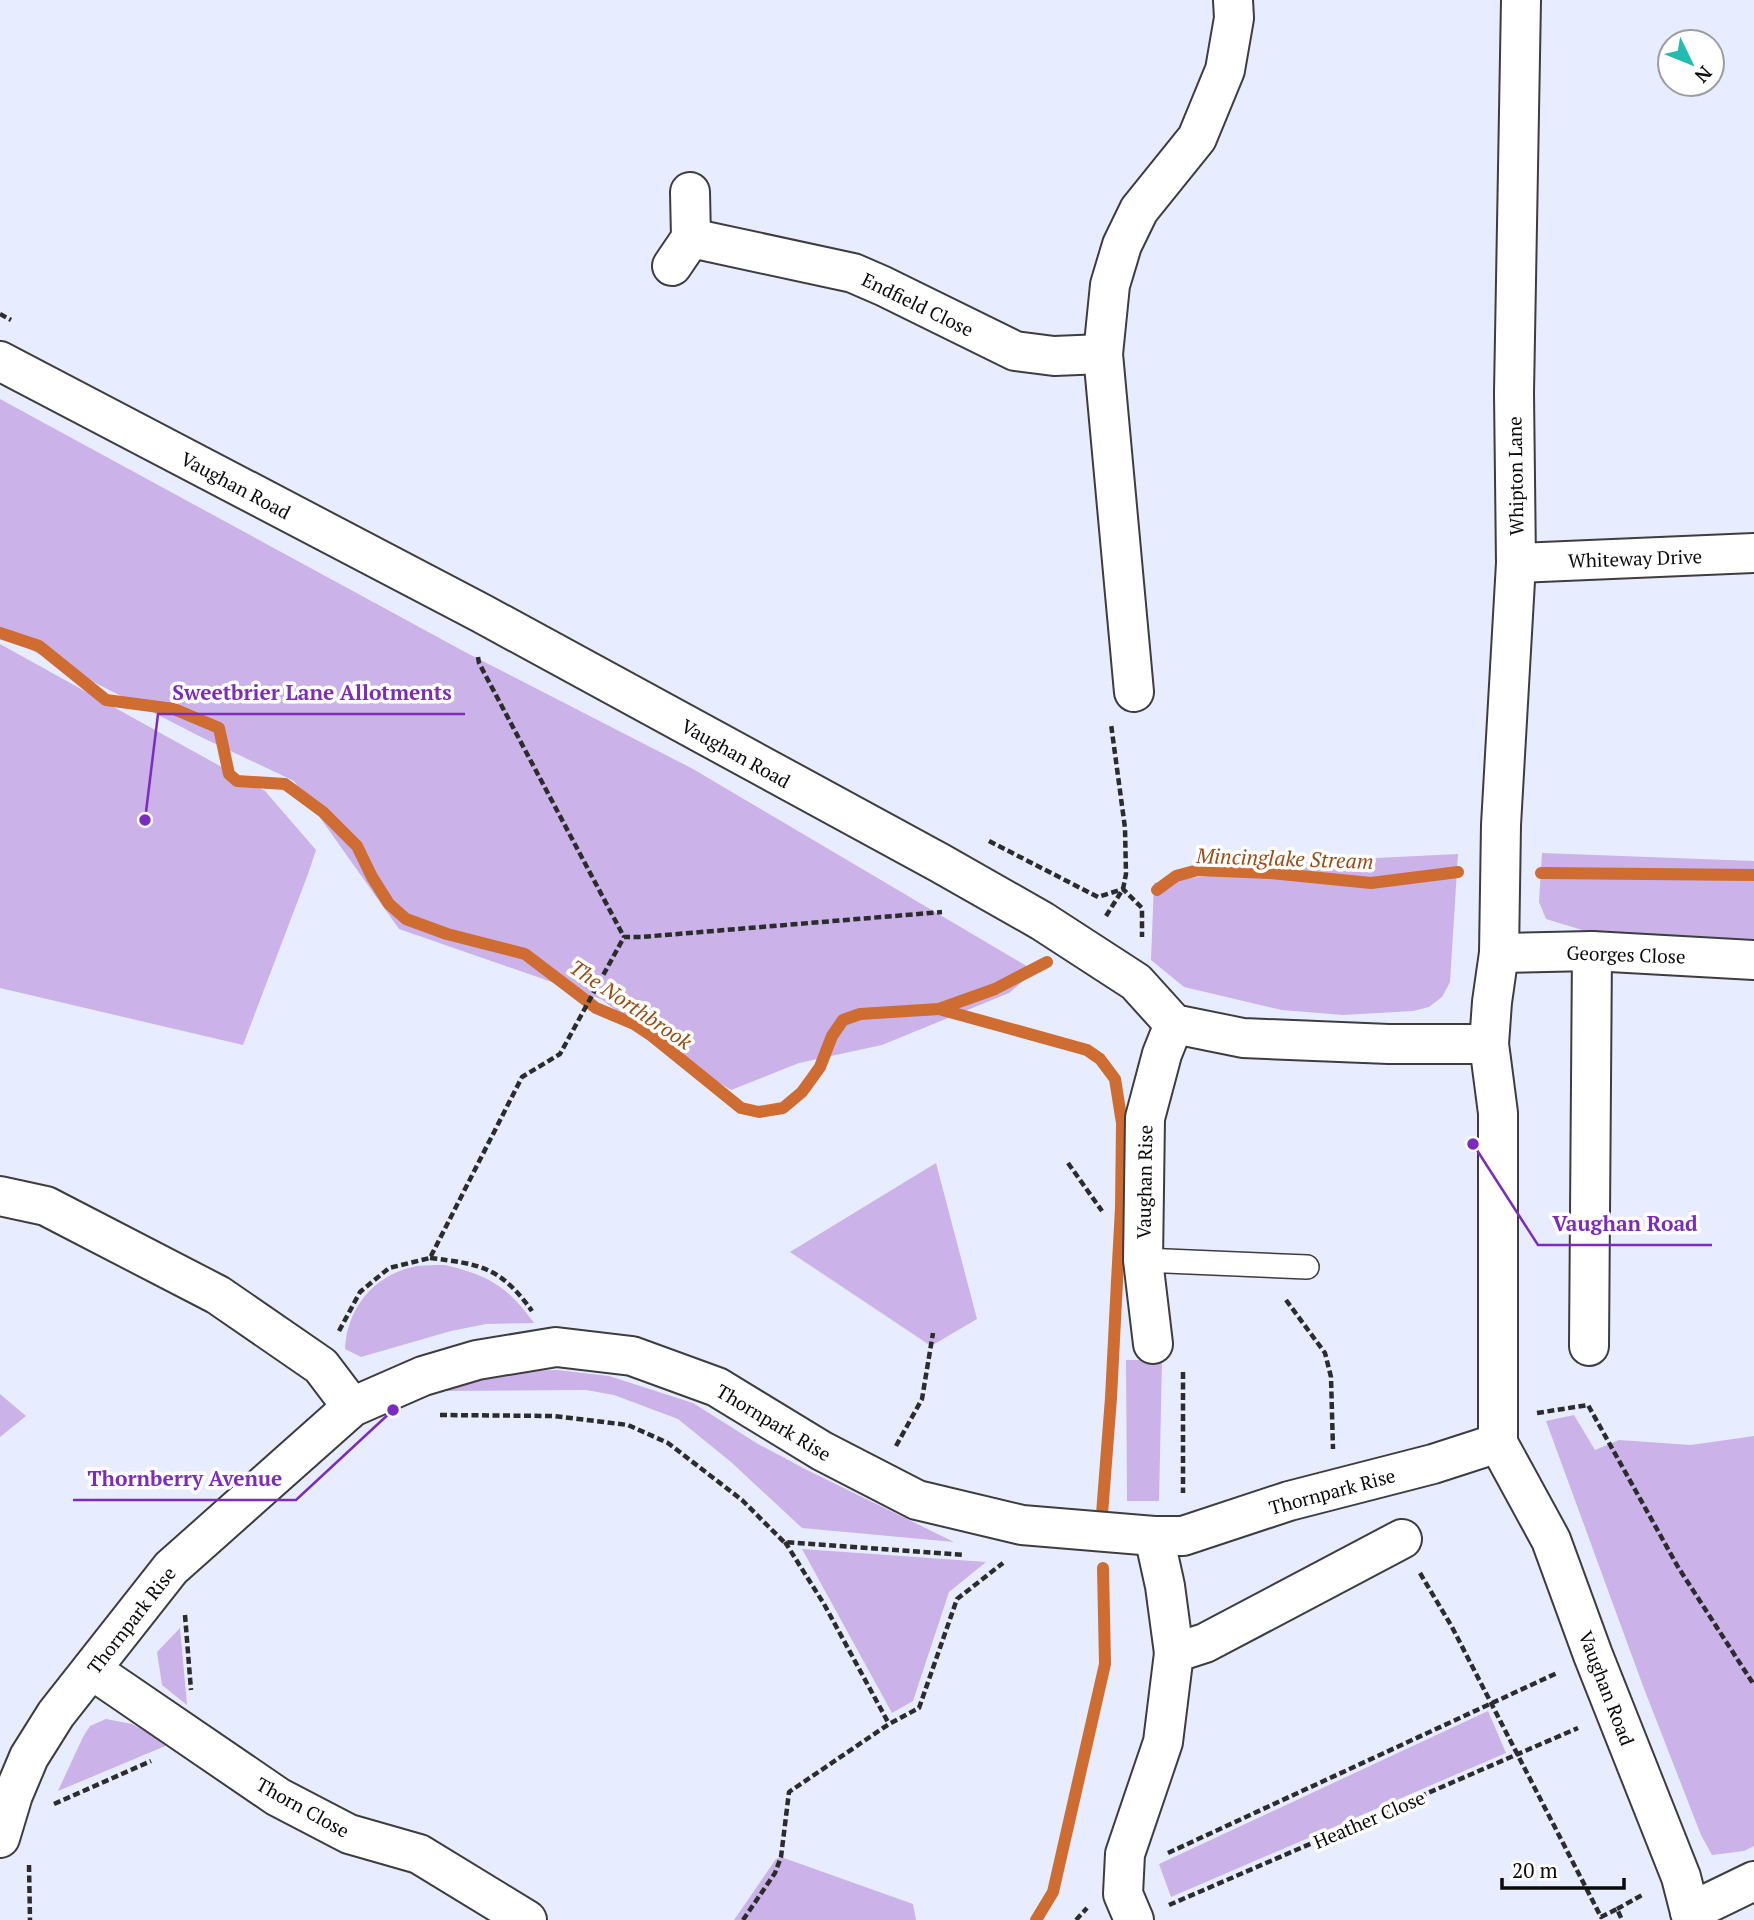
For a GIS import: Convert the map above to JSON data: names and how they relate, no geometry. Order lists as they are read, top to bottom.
{
  "streets": {
    "street": [
      "Endfield Close",
      "Whipton Lane",
      "Vaughan Road",
      "Whiteway Drive",
      "Georges Close",
      "Vaughan Rise",
      "Thornpark Rise",
      "Thorn Close"
    ],
    "path": ["Heather Close"]
  },
  "crossings": [
    ["Whipton Lane", "Vaughan Road"],
    ["Whipton Lane", "Whiteway Drive"],
    ["Whipton Lane", "Georges Close"],
    ["Vaughan Road", "Georges Close"],
    ["Vaughan Road", "Vaughan Rise"],
    ["Vaughan Road", "Thornpark Rise"],
    ["Thornpark Rise", "Thorn Close"]
  ],
  "water": ["Mincinglake Stream", "The Northbrook"],
  "places": ["Sweetbrier Lane Allotments", "Vaughan Road", "Thornberry Avenue"],
  "scale_bar": "20 m",
  "north": "bottom right"
}
